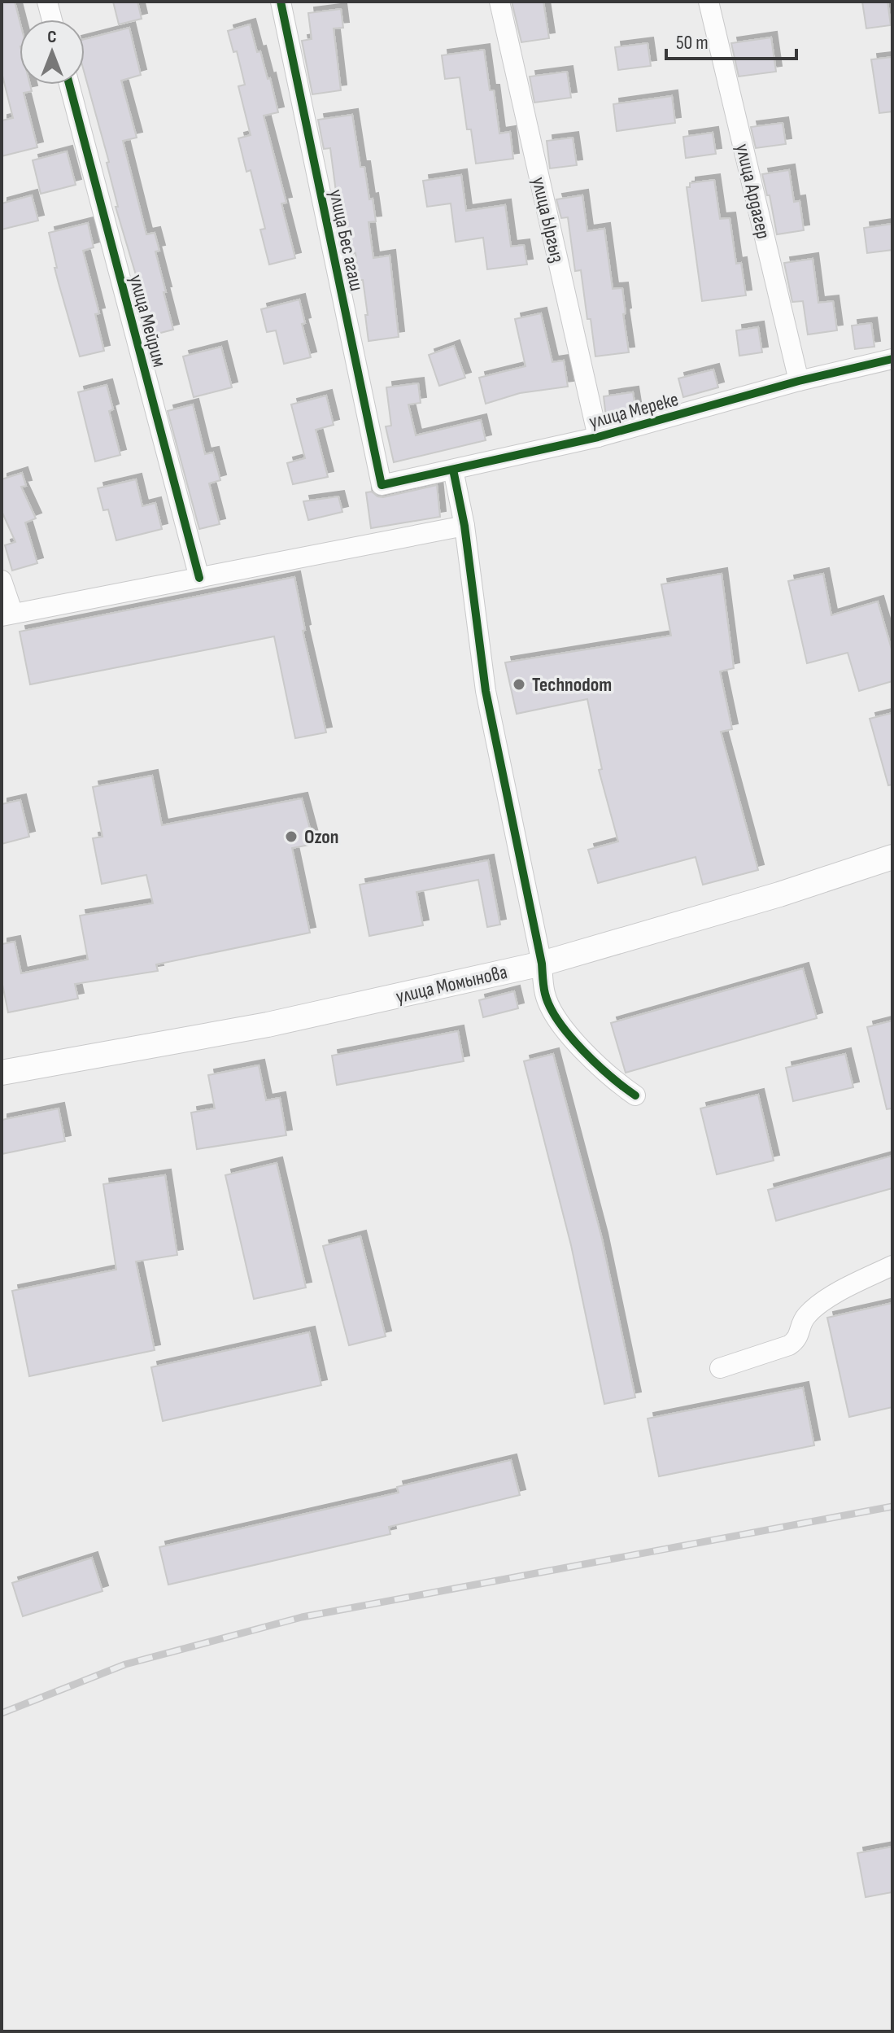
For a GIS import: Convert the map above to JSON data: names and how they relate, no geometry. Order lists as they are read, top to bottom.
{
  "streets": {
    "main road": ["улица Момынова"],
    "street": [
      "улица Ардагер",
      "улица Ыргыз",
      "улица Бес агаш",
      "улица Мейрим",
      "улица Мереке"
    ]
  },
  "crossings": [
    ["улица Ардагер", "улица Мереке"],
    ["улица Ыргыз", "улица Мереке"],
    ["улица Бес агаш", "улица Мереке"]
  ],
  "places": ["Technodom", "Ozon"],
  "scale_bar": "50 m",
  "north": "top"
}
